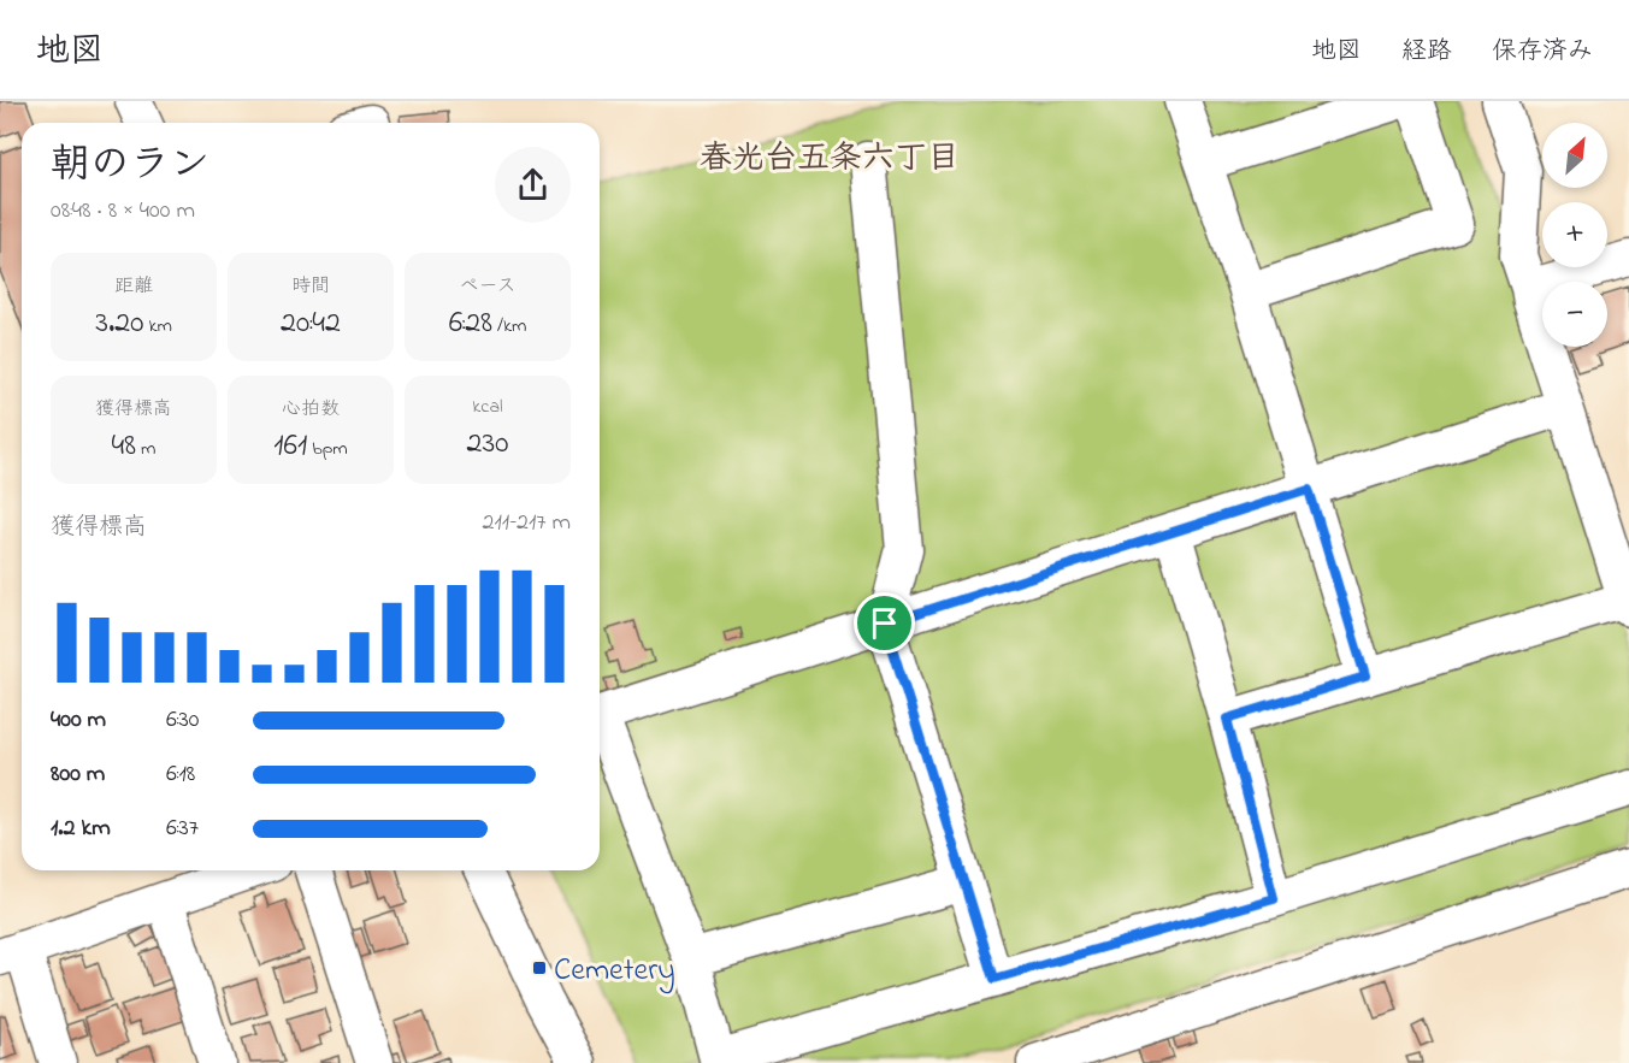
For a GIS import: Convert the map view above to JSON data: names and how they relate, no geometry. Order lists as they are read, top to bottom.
{
  "districts": ["春光台五条六丁目"],
  "places": {
    "transit": ["Cemetery"]
  },
  "north": "top right",
  "page": {
    "header": "地図",
    "nav": ["地図", "経路", "保存済み"],
    "map_buttons": ["+", "−"],
    "heading": ["朝のラン", "08:48 · 8 × 400 m"],
    "stats": [
      ["距離", "3.20 km"],
      ["時間", "20:42"],
      ["ペース", "6:28 /km"],
      ["獲得標高", "48 m"],
      ["心拍数", "161 bpm"],
      ["kcal", "230"]
    ],
    "chart": ["獲得標高", "211–217 m"],
    "list": [
      {
        "name": "400 m",
        "note": "6:30"
      },
      {
        "name": "800 m",
        "note": "6:18"
      },
      {
        "name": "1.2 km",
        "note": "6:37"
      }
    ]
  }
}
